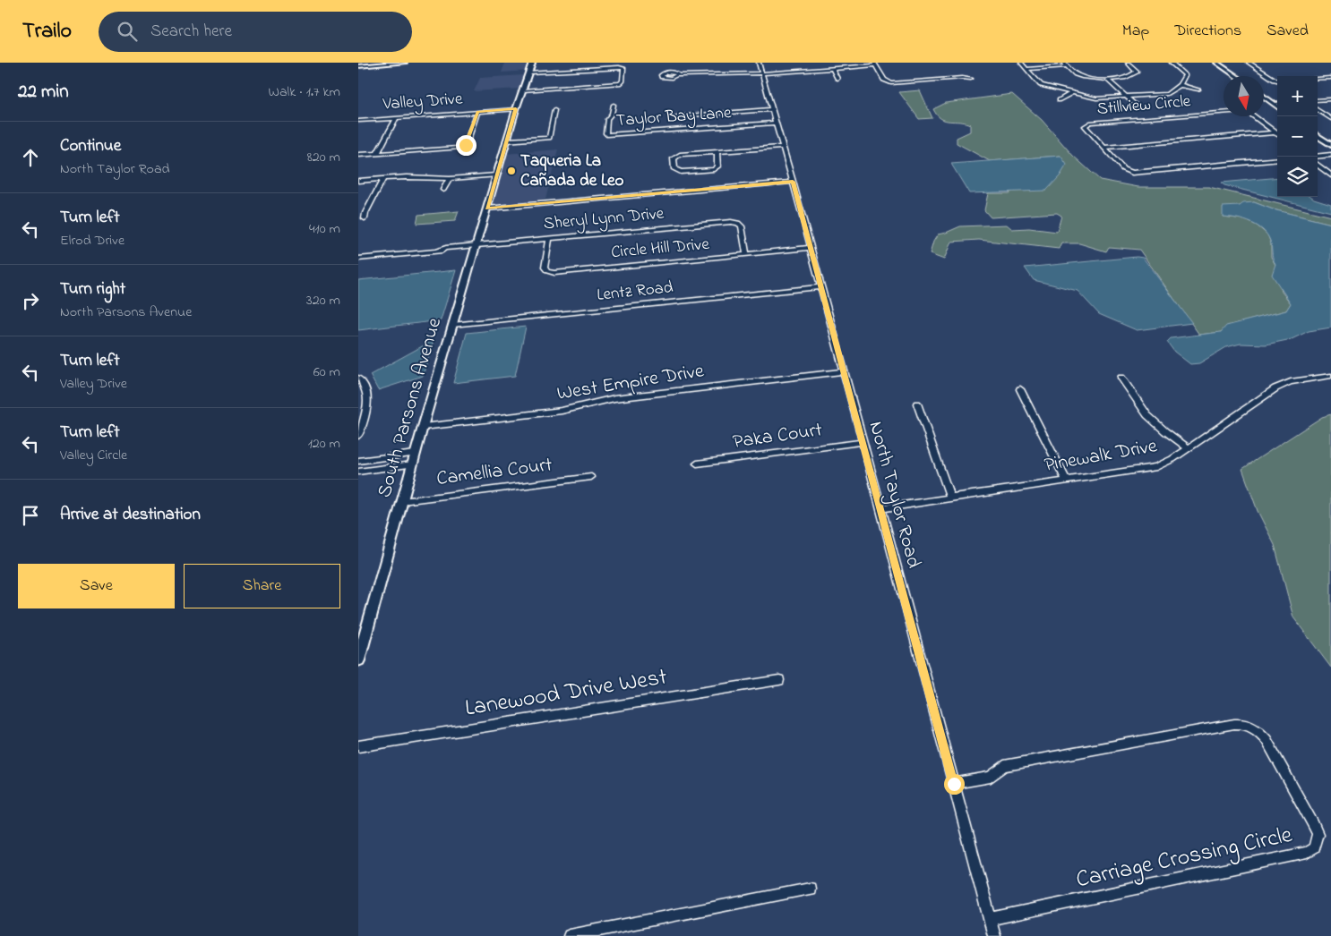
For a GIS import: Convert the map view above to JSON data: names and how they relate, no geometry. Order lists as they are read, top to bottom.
{
  "streets": {
    "main road": ["South Parsons Avenue"],
    "street": [
      "Valley Drive",
      "Stillview Circle",
      "Taylor Bay Lane",
      "Sheryl Lynn Drive",
      "Circle Hill Drive",
      "Lentz Road",
      "West Empire Drive",
      "Paka Court",
      "Pinewalk Drive",
      "Camellia Court",
      "North Taylor Road",
      "Lanewood Drive West",
      "Carriage Crossing Circle"
    ]
  },
  "crossings": [
    ["Valley Drive", "South Parsons Avenue"],
    ["Taylor Bay Lane", "North Taylor Road"],
    ["Sheryl Lynn Drive", "Circle Hill Drive"],
    ["Sheryl Lynn Drive", "South Parsons Avenue"],
    ["Circle Hill Drive", "North Taylor Road"],
    ["Lentz Road", "South Parsons Avenue"],
    ["Lentz Road", "North Taylor Road"],
    ["West Empire Drive", "South Parsons Avenue"],
    ["West Empire Drive", "North Taylor Road"],
    ["South Parsons Avenue", "Camellia Court"],
    ["Paka Court", "North Taylor Road"],
    ["Pinewalk Drive", "North Taylor Road"],
    ["North Taylor Road", "Carriage Crossing Circle"]
  ],
  "places": ["Taqueria La Cañada de Leo"],
  "north": "bottom",
  "page": {
    "header": "Trailo",
    "search": "Search here",
    "nav": ["Map", "Directions", "Saved"],
    "heading": ["22 min", "Walk · 1.7 km"],
    "map_buttons": ["+", "−"],
    "list": [
      ["Continue", "North Taylor Road", "820 m"],
      ["Turn left", "Elrod Drive", "410 m"],
      ["Turn right", "North Parsons Avenue", "320 m"],
      ["Turn left", "Valley Drive", "60 m"],
      ["Turn left", "Valley Circle", "120 m"],
      "Arrive at destination"
    ],
    "buttons": ["Save", "Share"]
  }
}
